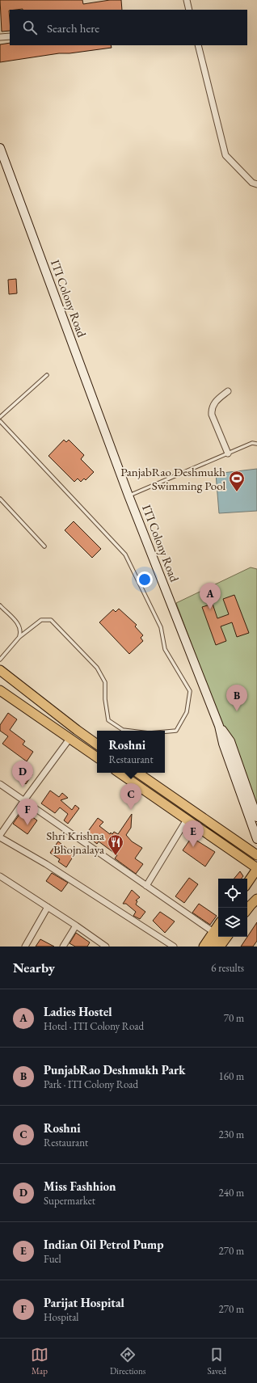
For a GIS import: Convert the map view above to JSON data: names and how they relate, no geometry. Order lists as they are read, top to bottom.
{
  "streets": {
    "street": ["ITI Colony Road"]
  },
  "places": {
    "sports": ["PanjabRao Deshmukh Swimming Pool"],
    "restaurant": ["Shri Krishna Bhojnalaya"]
  },
  "page": {
    "search": "Search here",
    "pins": [
      "A",
      "B",
      "D",
      "C",
      "F",
      "E"
    ],
    "popup": ["Roshni", "Restaurant"],
    "heading": ["Nearby", "6 results"],
    "list": [
      {
        "mark": "A",
        "name": "Ladies Hostel",
        "note": "Hotel · ITI Colony Road",
        "value": "70 m"
      },
      {
        "mark": "B",
        "name": "PunjabRao Deshmukh Park",
        "note": "Park · ITI Colony Road",
        "value": "160 m"
      },
      {
        "mark": "C",
        "name": "Roshni",
        "note": "Restaurant",
        "value": "230 m"
      },
      {
        "mark": "D",
        "name": "Miss Fashhion",
        "note": "Supermarket",
        "value": "240 m"
      },
      {
        "mark": "E",
        "name": "Indian Oil Petrol Pump",
        "note": "Fuel",
        "value": "270 m"
      },
      {
        "mark": "F",
        "name": "Parijat Hospital",
        "note": "Hospital",
        "value": "270 m"
      }
    ],
    "nav": ["Map", "Directions", "Saved"]
  }
}
